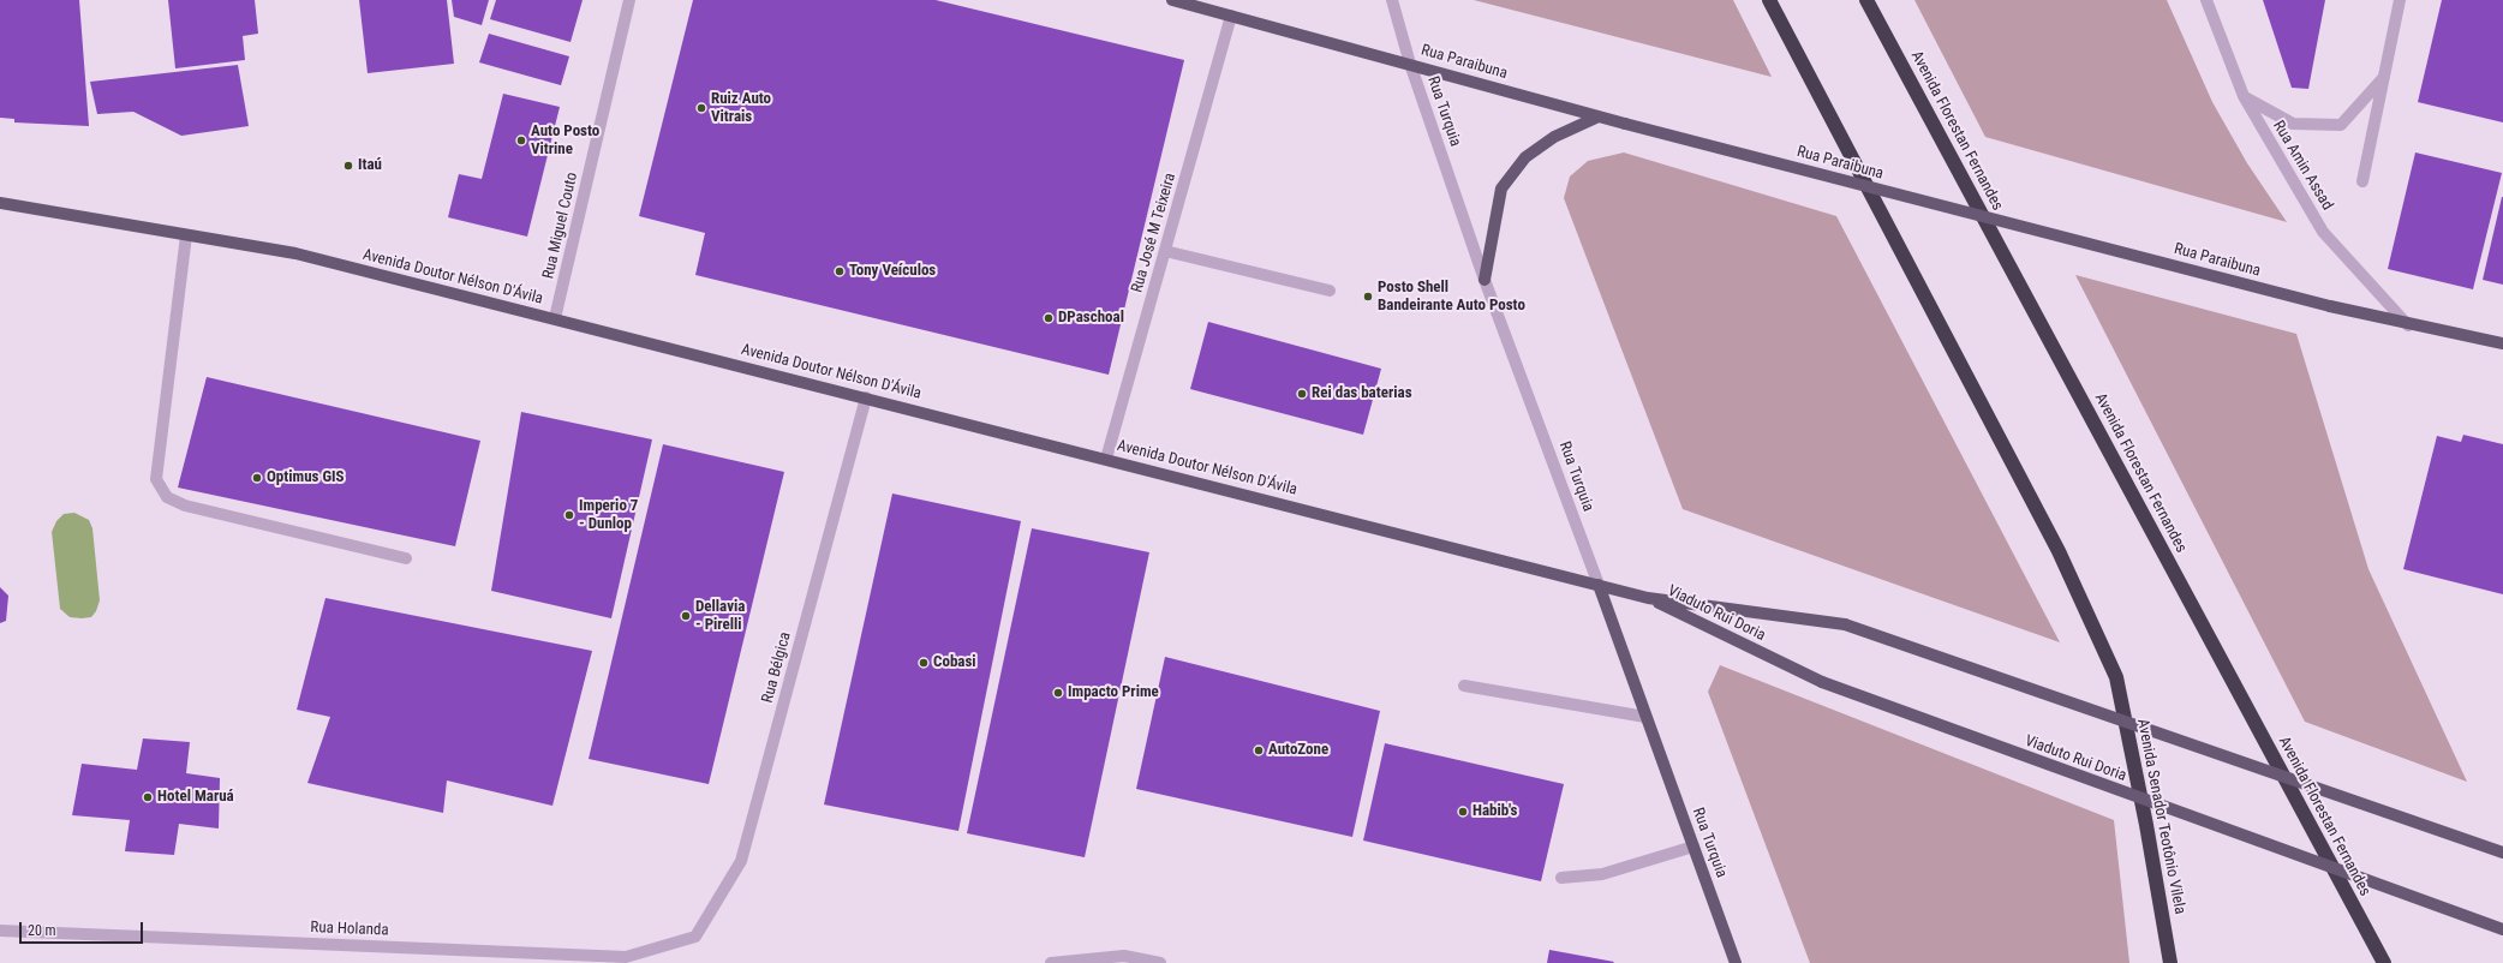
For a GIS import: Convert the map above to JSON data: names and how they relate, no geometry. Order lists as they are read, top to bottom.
{
  "streets": {
    "highway": ["Avenida Florestan Fernandes", "Avenida Senador Teotônio Vilela"],
    "main road": [
      "Rua Paraibuna",
      "Rua Turquia",
      "Avenida Doutor Nélson D'Ávila",
      "Viaduto Rui Doria"
    ],
    "street": [
      "Rua Amin Assad",
      "Rua Miguel Couto",
      "Rua José M Teixeira",
      "Rua Bélgica",
      "Rua Holanda"
    ]
  },
  "crossings": [
    ["Rua Paraibuna", "Rua Turquia"],
    ["Rua Paraibuna", "Rua Amin Assad"],
    ["Rua Paraibuna", "Rua José M Teixeira"],
    ["Rua Turquia", "Avenida Doutor Nélson D'Ávila"],
    ["Rua Miguel Couto", "Avenida Doutor Nélson D'Ávila"],
    ["Rua José M Teixeira", "Avenida Doutor Nélson D'Ávila"],
    ["Avenida Doutor Nélson D'Ávila", "Viaduto Rui Doria"],
    ["Avenida Doutor Nélson D'Ávila", "Rua Bélgica"],
    ["Rua Bélgica", "Rua Holanda"]
  ],
  "places": [
    "Ruiz Auto Vitrais",
    "Auto Posto Vitrine",
    "Itaú",
    "Tony Veículos",
    "Posto Shell Bandeirante Auto Posto",
    "DPaschoal",
    "Rei das baterias",
    "Optimus GIS",
    "Imperio 7 - Dunlop",
    "Dellavia - Pirelli",
    "Cobasi",
    "Impacto Prime",
    "AutoZone",
    "Hotel Maruá",
    "Habib's"
  ],
  "scale_bar": "20 m"
}
